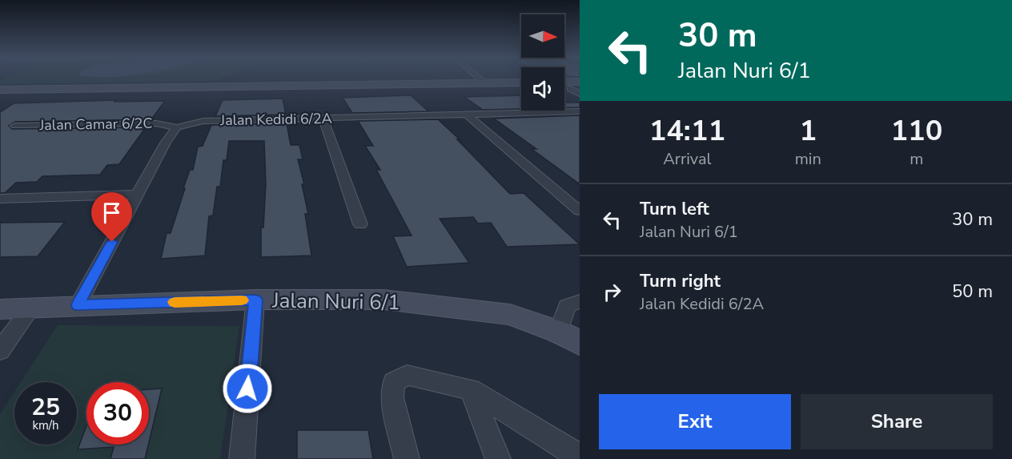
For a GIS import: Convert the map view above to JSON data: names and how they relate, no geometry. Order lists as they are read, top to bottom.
{
  "streets": {
    "main road": ["Jalan Nuri 6/1"],
    "street": ["Jalan Kedidi 6/2A", "Jalan Camar 6/2C"]
  },
  "crossings": [
    ["Jalan Kedidi 6/2A", "Jalan Camar 6/2C"]
  ],
  "north": "right",
  "page": {
    "turn": ["30 m", "Jalan Nuri 6/1"],
    "eta": [
      "14:11",
      "Arrival",
      "1",
      "min",
      "110",
      "m"
    ],
    "list": [
      {
        "name": "Turn left",
        "note": "Jalan Nuri 6/1",
        "value": "30 m"
      },
      {
        "name": "Turn right",
        "note": "Jalan Kedidi 6/2A",
        "value": "50 m"
      }
    ],
    "speed": "25 km/h",
    "limit": "30",
    "buttons": ["Exit", "Share"]
  }
}
